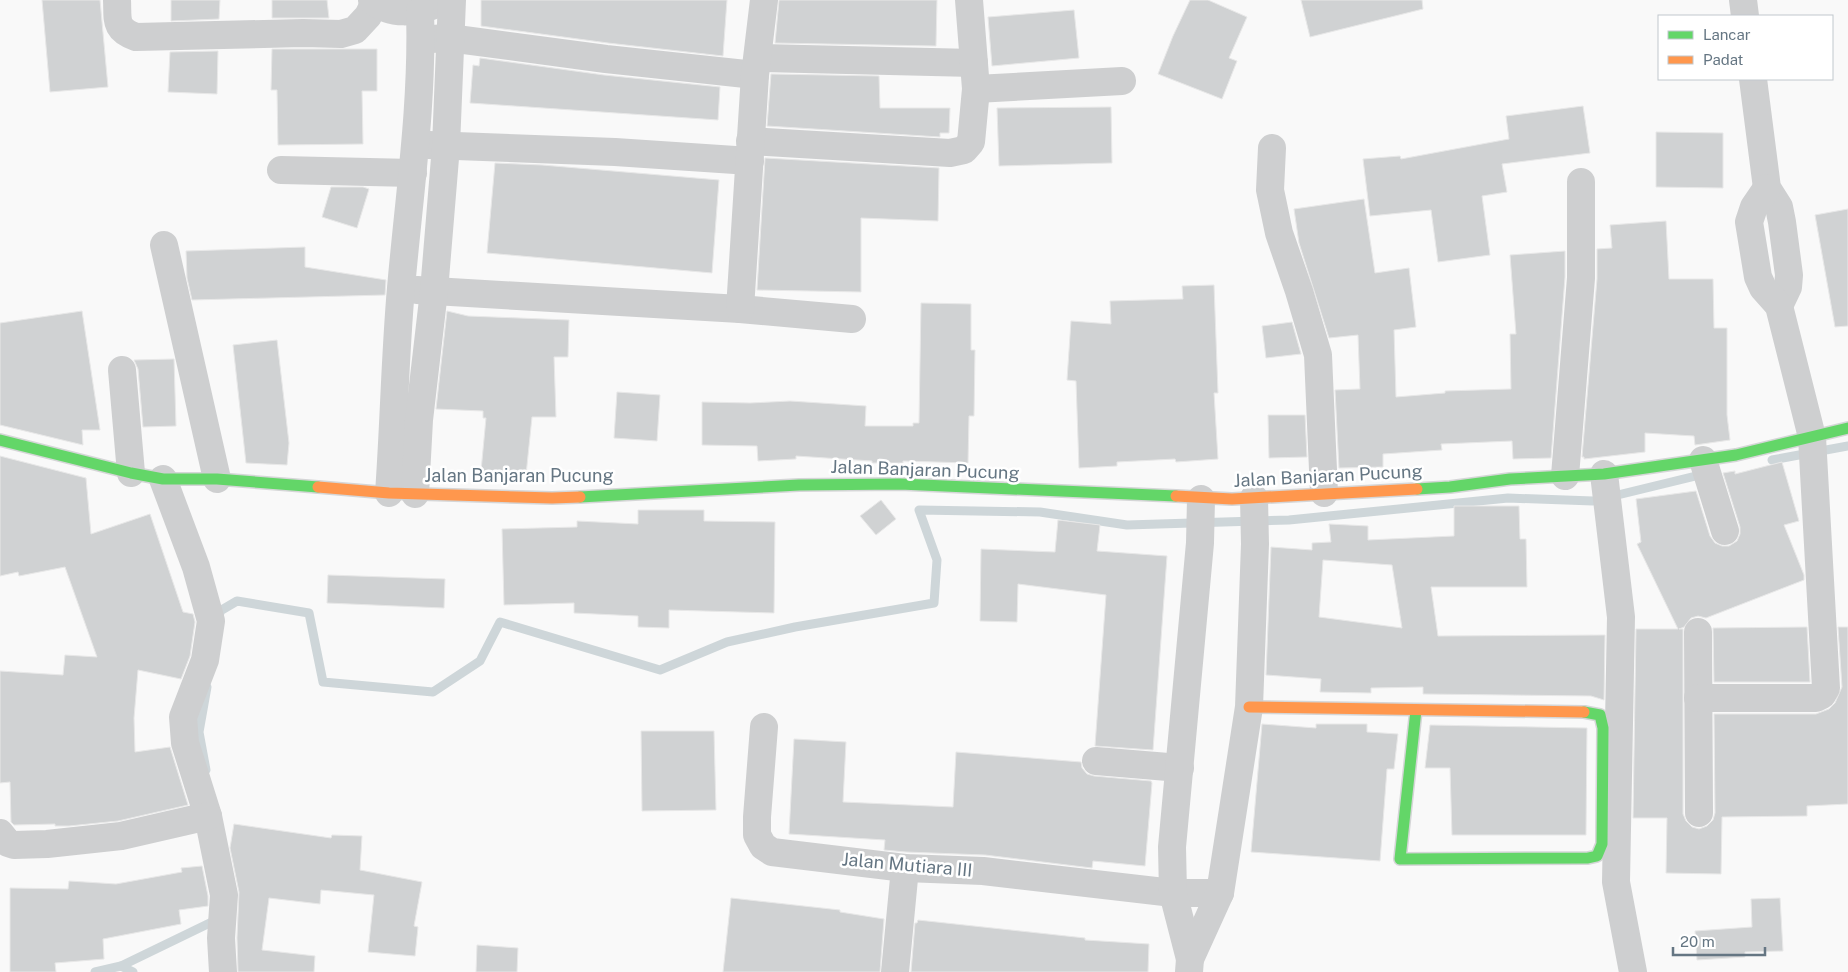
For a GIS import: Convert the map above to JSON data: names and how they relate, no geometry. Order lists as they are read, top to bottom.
{
  "streets": {
    "street": ["Jalan Banjaran Pucung", "Jalan Mutiara III"]
  },
  "legend": ["Lancar", "Padat"],
  "scale_bar": "20 m"
}
